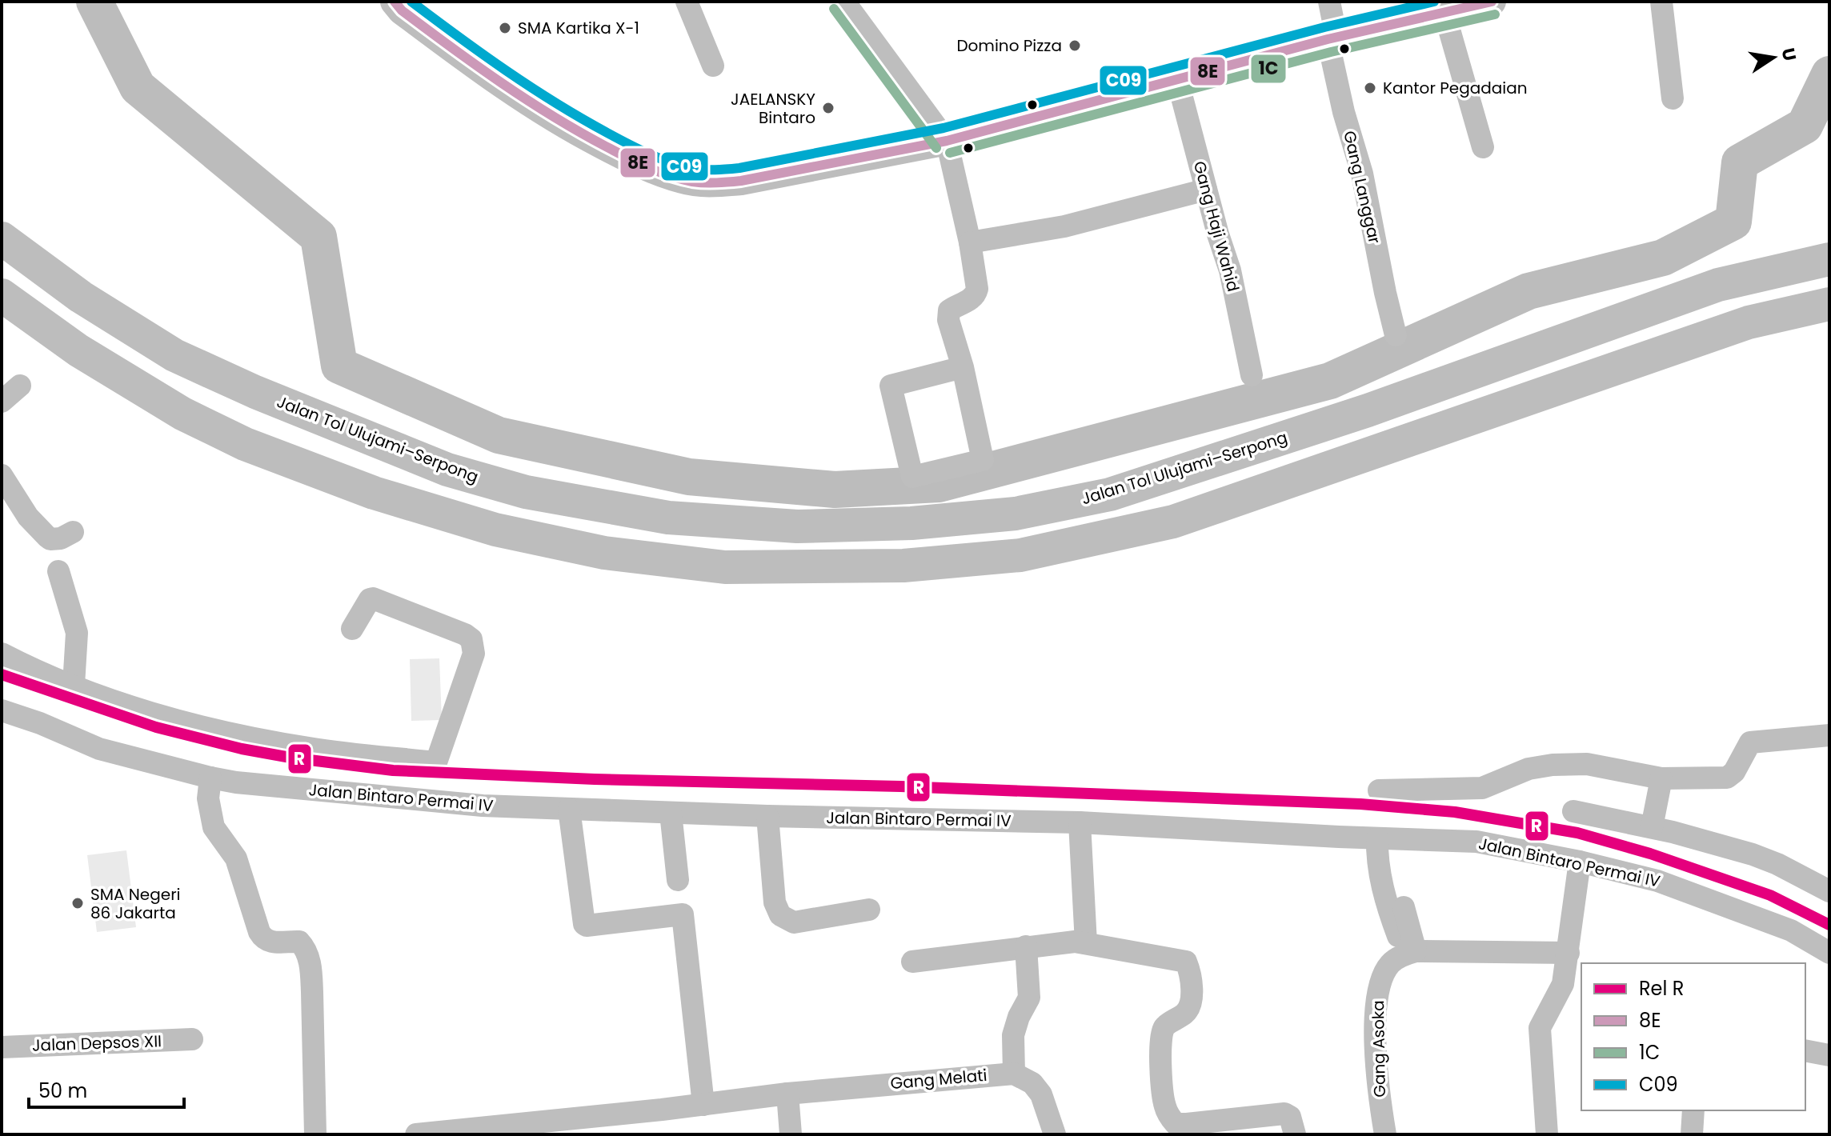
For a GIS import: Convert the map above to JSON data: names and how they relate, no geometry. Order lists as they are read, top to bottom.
{
  "streets": {
    "highway": ["Jalan Tol Ulujami–Serpong"],
    "street": [
      "Gang Langgar",
      "Gang Haji Wahid",
      "Jalan Bintaro Permai IV",
      "Jalan Depsos XII",
      "Gang Asoka",
      "Gang Melati"
    ]
  },
  "places": [
    "SMA Kartika X-1",
    "Domino Pizza",
    "Kantor Pegadaian",
    "JAELANSKY Bintaro",
    "SMA Negeri 86 Jakarta"
  ],
  "lines": [
    "transit line 8E",
    "transit line C09",
    "transit line 1C",
    "rail line R"
  ],
  "legend": [
    "Rel R",
    "8E",
    "1C",
    "C09"
  ],
  "scale_bar": "50 m",
  "north": "right"
}
